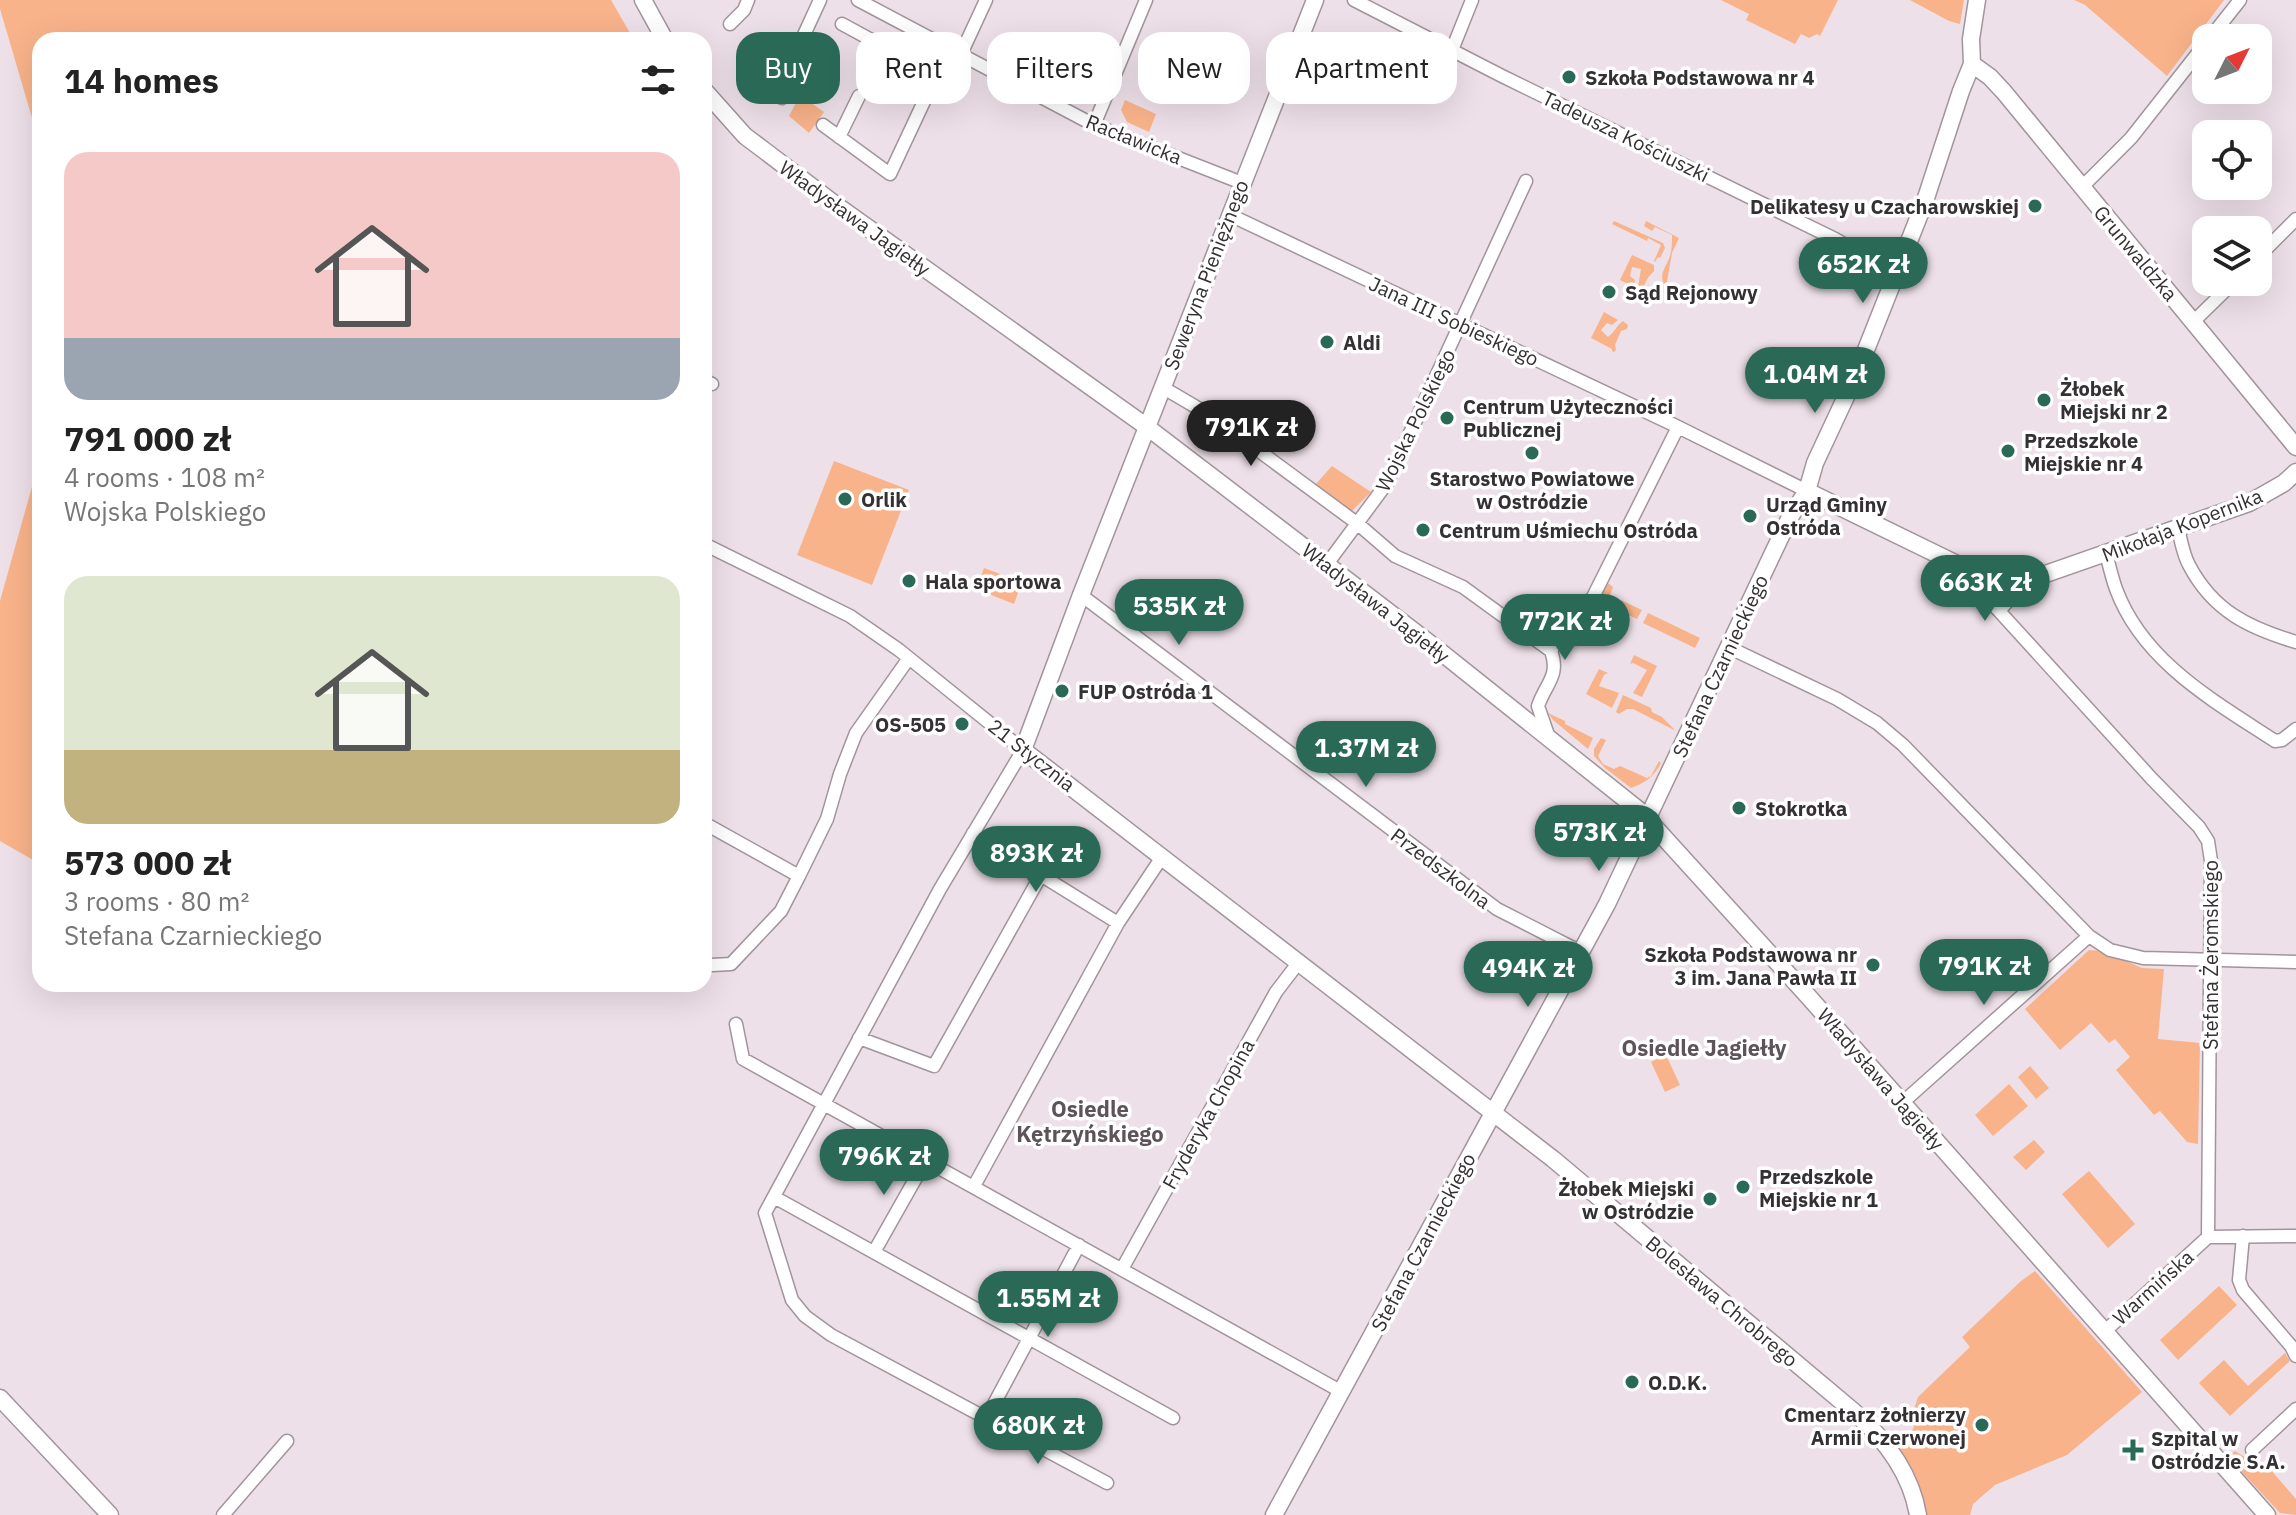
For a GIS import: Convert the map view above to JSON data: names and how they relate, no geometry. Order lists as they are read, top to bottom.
{
  "streets": {
    "street": [
      "Tadeusza Kościuszki",
      "Racławicka",
      "Władysława Jagiełły",
      "Grunwaldzka",
      "Seweryna Pieniężnego",
      "Jana III Sobieskiego",
      "Wojska Polskiego",
      "Mikołaja Kopernika",
      "Stefana Czarnieckiego",
      "21 Stycznia",
      "Przedszkolna",
      "Stefana Żeromskiego",
      "Fryderyka Chopina",
      "Warmińska",
      "Bolesława Chrobrego"
    ]
  },
  "crossings": [
    ["Tadeusza Kościuszki", "Stefana Czarnieckiego"],
    ["Racławicka", "Seweryna Pieniężnego"],
    ["Władysława Jagiełły", "Seweryna Pieniężnego"],
    ["Władysława Jagiełły", "Wojska Polskiego"],
    ["Władysława Jagiełły", "Stefana Czarnieckiego"],
    ["Władysława Jagiełły", "Warmińska"],
    ["Grunwaldzka", "Stefana Czarnieckiego"],
    ["Seweryna Pieniężnego", "Jana III Sobieskiego"],
    ["Seweryna Pieniężnego", "21 Stycznia"],
    ["Seweryna Pieniężnego", "Przedszkolna"],
    ["Jana III Sobieskiego", "Wojska Polskiego"],
    ["Jana III Sobieskiego", "Stefana Czarnieckiego"],
    ["Stefana Czarnieckiego", "21 Stycznia"],
    ["Stefana Czarnieckiego", "Przedszkolna"],
    ["Stefana Czarnieckiego", "Bolesława Chrobrego"],
    ["21 Stycznia", "Fryderyka Chopina"],
    ["21 Stycznia", "Bolesława Chrobrego"],
    ["Stefana Żeromskiego", "Warmińska"]
  ],
  "districts": ["Osiedle Jagiełły", "Osiedle Kętrzyńskiego"],
  "places": {
    "other": [
      "Szkoła Podstawowa nr 4",
      "Delikatesy u Czacharowskiej",
      "Sąd Rejonowy",
      "Aldi",
      "Żłobek Miejski nr 2",
      "Centrum Użyteczności Publicznej",
      "Przedszkole Miejskie nr 4",
      "Starostwo Powiatowe w Ostródzie",
      "Orlik",
      "Urząd Gminy Ostróda",
      "Centrum Uśmiechu Ostróda",
      "Hala sportowa",
      "FUP Ostróda 1",
      "OS-505",
      "Stokrotka",
      "Szkoła Podstawowa nr 3 im. Jana Pawła II",
      "Przedszkole Miejskie nr 1",
      "Żłobek Miejski w Ostródzie",
      "O.D.K.",
      "Cmentarz żołnierzy Armii Czerwonej"
    ],
    "health": ["Szpital w Ostródzie S.A."]
  },
  "north": "top right",
  "page": {
    "chip": [
      "Buy",
      "Rent",
      "Filters",
      "New",
      "Apartment"
    ],
    "heading": "14 homes",
    "list": [
      {
        "name": "791 000 zł",
        "note": "4 rooms · 108 m² · Wojska Polskiego"
      },
      {
        "name": "573 000 zł",
        "note": "3 rooms · 80 m² · Stefana Czarnieckiego"
      }
    ],
    "price": [
      "652K zł",
      "1.04M zł",
      "791K zł",
      "663K zł",
      "535K zł",
      "772K zł",
      "1.37M zł",
      "573K zł",
      "893K zł",
      "791K zł",
      "494K zł",
      "796K zł",
      "1.55M zł",
      "680K zł"
    ]
  }
}
